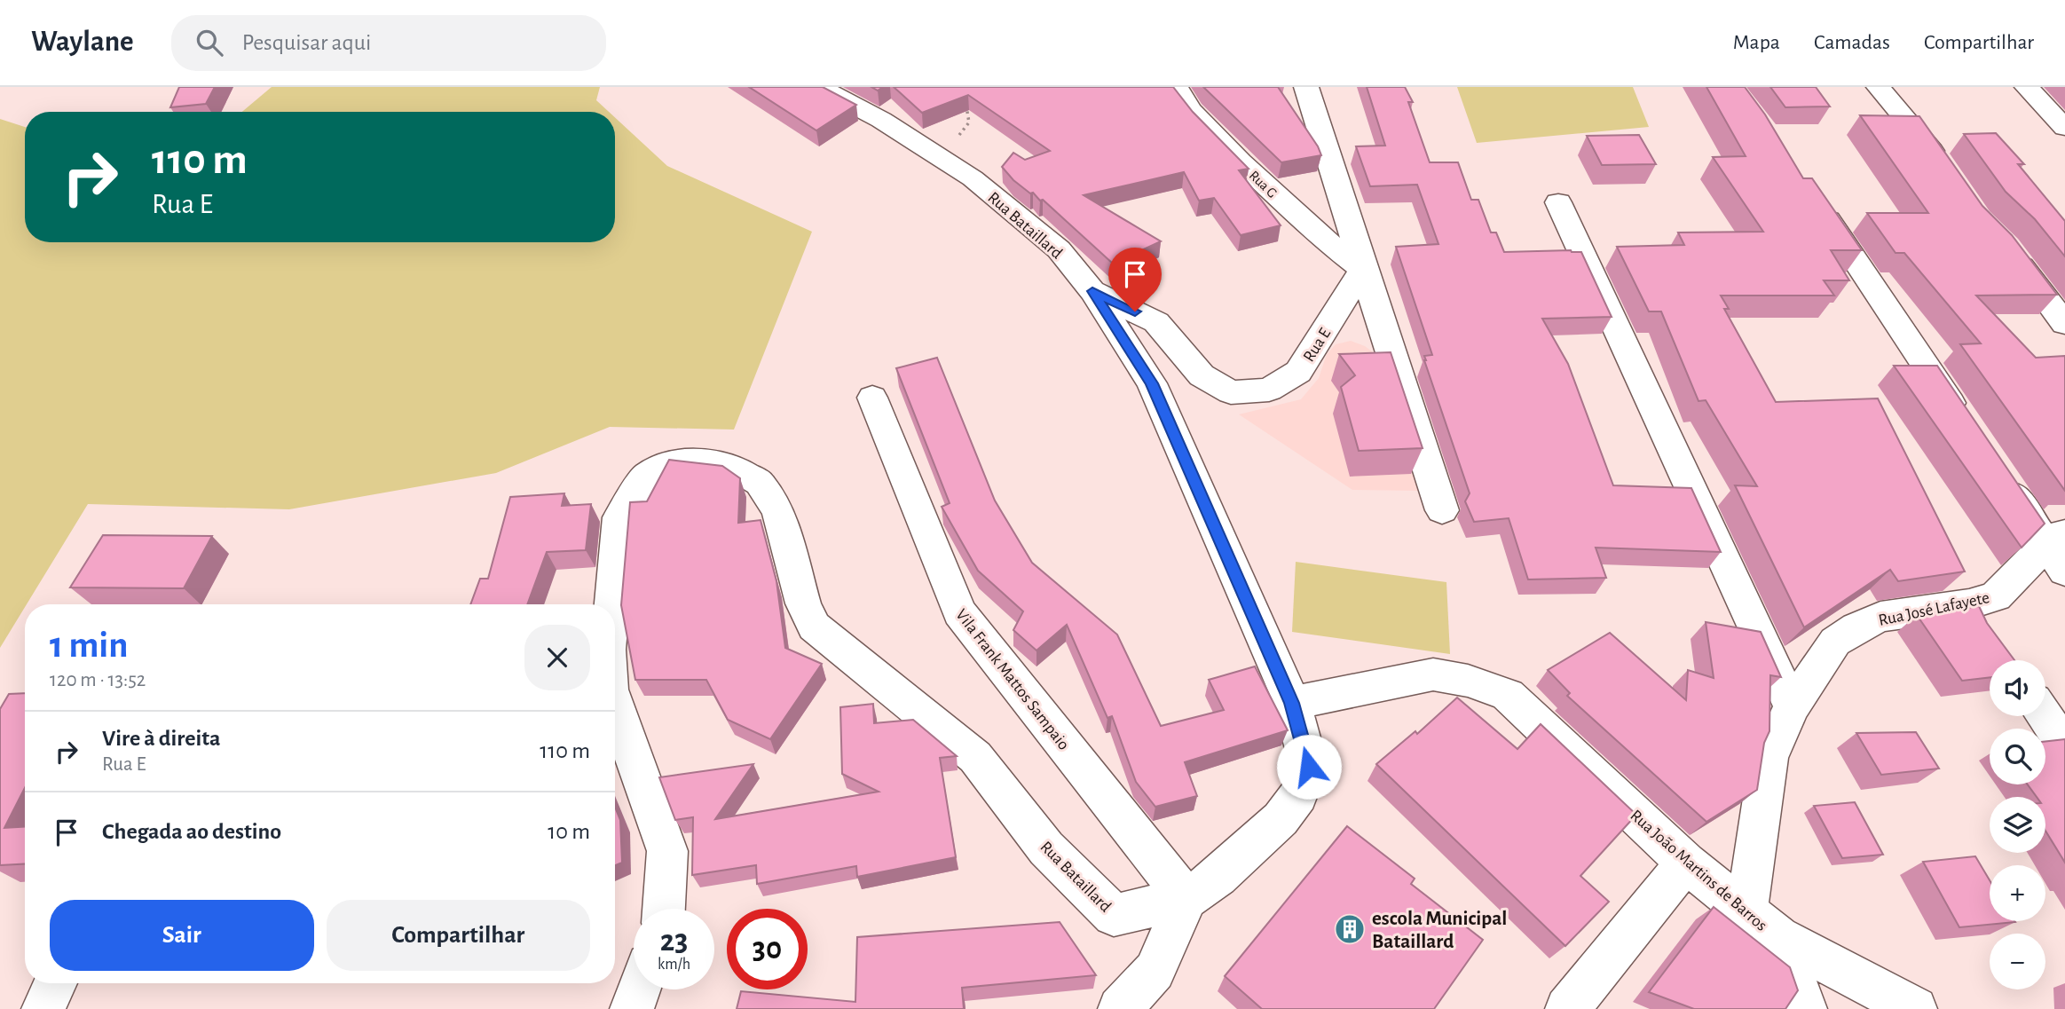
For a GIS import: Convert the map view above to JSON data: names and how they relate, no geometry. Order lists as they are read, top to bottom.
{
  "streets": {
    "street": [
      "Rua G",
      "Rua Bataillard",
      "Rua E",
      "Rua José Lafayete",
      "Vila Frank Mattos Sampaio",
      "Rua João Martins de Barros"
    ]
  },
  "crossings": [
    ["Rua G", "Rua E"],
    ["Rua Bataillard", "Rua E"],
    ["Rua Bataillard", "Vila Frank Mattos Sampaio"],
    ["Rua Bataillard", "Rua João Martins de Barros"],
    ["Rua José Lafayete", "Rua João Martins de Barros"]
  ],
  "places": {
    "building": ["escola Municipal Bataillard"]
  },
  "page": {
    "header": "Waylane",
    "search": "Pesquisar aqui",
    "nav": ["Mapa", "Camadas", "Compartilhar"],
    "turn": ["110 m", "Rua E"],
    "heading": ["1 min", "120 m · 13:52"],
    "map_buttons": ["+", "−"],
    "list": [
      {
        "name": "Vire à direita",
        "note": "Rua E",
        "value": "110 m"
      },
      {
        "name": "Chegada ao destino",
        "value": "10 m"
      }
    ],
    "buttons": ["Sair", "Compartilhar"],
    "speed": "23 km/h",
    "limit": "30"
  }
}
